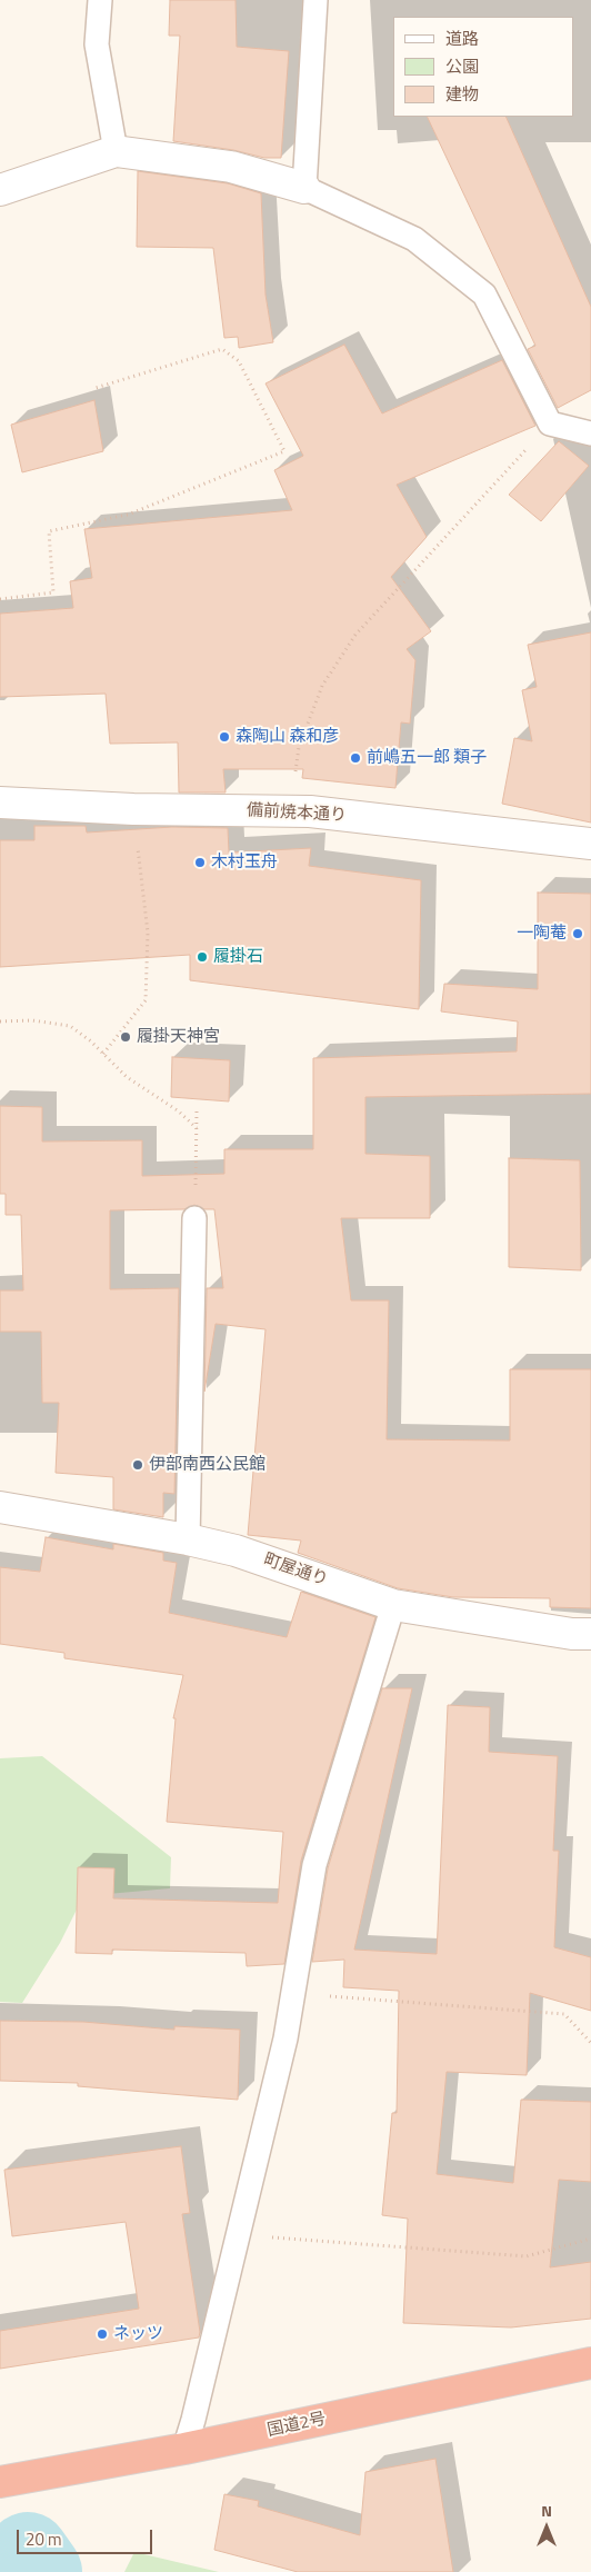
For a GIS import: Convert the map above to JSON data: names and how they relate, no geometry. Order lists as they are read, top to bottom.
{
  "streets": {
    "highway": ["国道2号"],
    "street": ["備前焼本通り", "町屋通り"]
  },
  "places": [
    "森陶山 森和彦",
    "前嶋五一郎 類子",
    "木村玉舟",
    "一陶菴",
    "履掛石",
    "履掛天神宮",
    "伊部南西公民館",
    "ネッツ"
  ],
  "legend": ["道路", "公園", "建物"],
  "scale_bar": "20 m",
  "north": "top"
}
